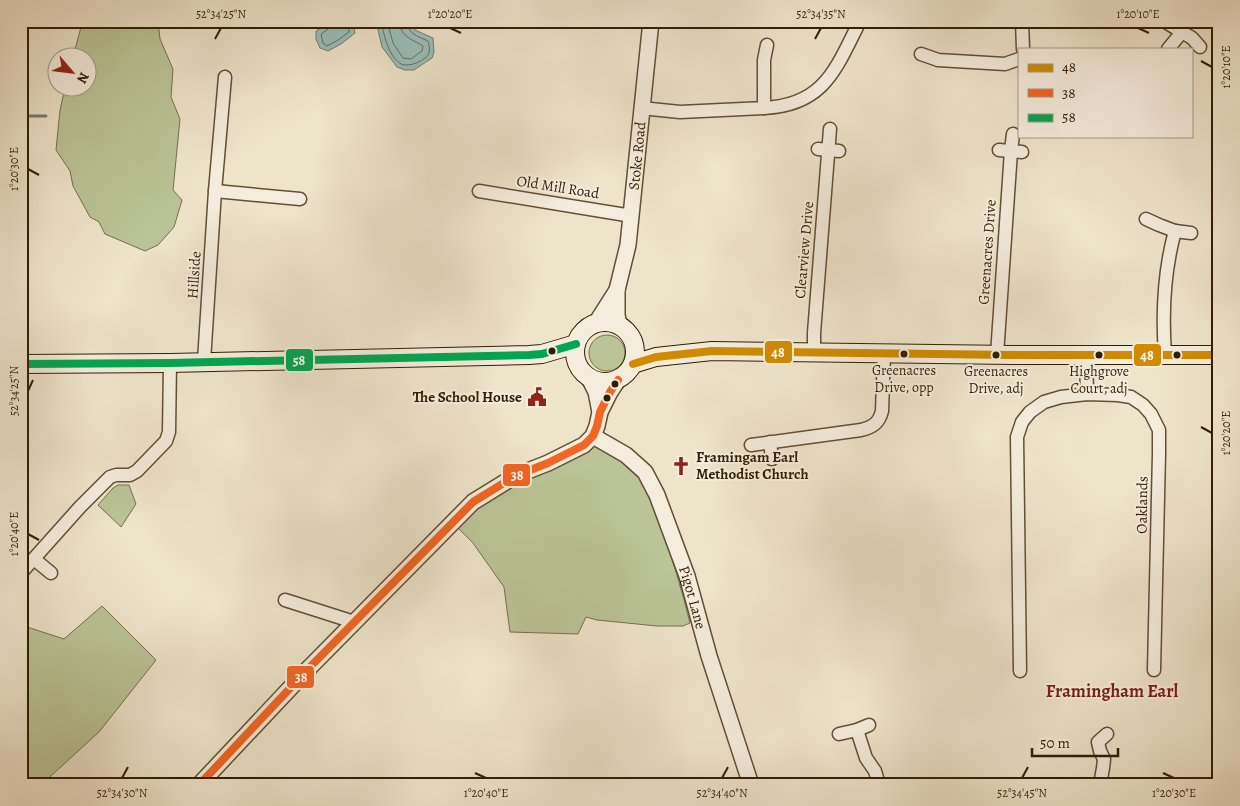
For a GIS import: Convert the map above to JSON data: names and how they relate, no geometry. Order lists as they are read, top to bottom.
{
  "streets": {
    "street": [
      "Stoke Road",
      "Old Mill Road",
      "Clearview Drive",
      "Greenacres Drive",
      "Hillside",
      "Oaklands",
      "Pigot Lane"
    ]
  },
  "crossings": [
    ["Stoke Road", "Old Mill Road"]
  ],
  "districts": ["Framingham Earl"],
  "places": {
    "other": ["Greenacres Drive, opp", "Greenacres Drive, adj", "Highgrove Court, adj"],
    "public building": ["The School House"],
    "church": ["Framingam Earl Methodist Church"]
  },
  "lines": ["transit line 58", "transit line 48", "transit line 38"],
  "legend": ["48", "38", "58"],
  "scale_bar": "50 m",
  "north": "bottom right",
  "coordinates": [
    "52°34'25\"N",
    "1°20'20\"E",
    "52°34'35\"N",
    "1°20'10\"E",
    "1°20'30\"E",
    "1°20'40\"E",
    "52°34'30\"N",
    "52°34'40\"N",
    "52°34'45\"N"
  ]
}
